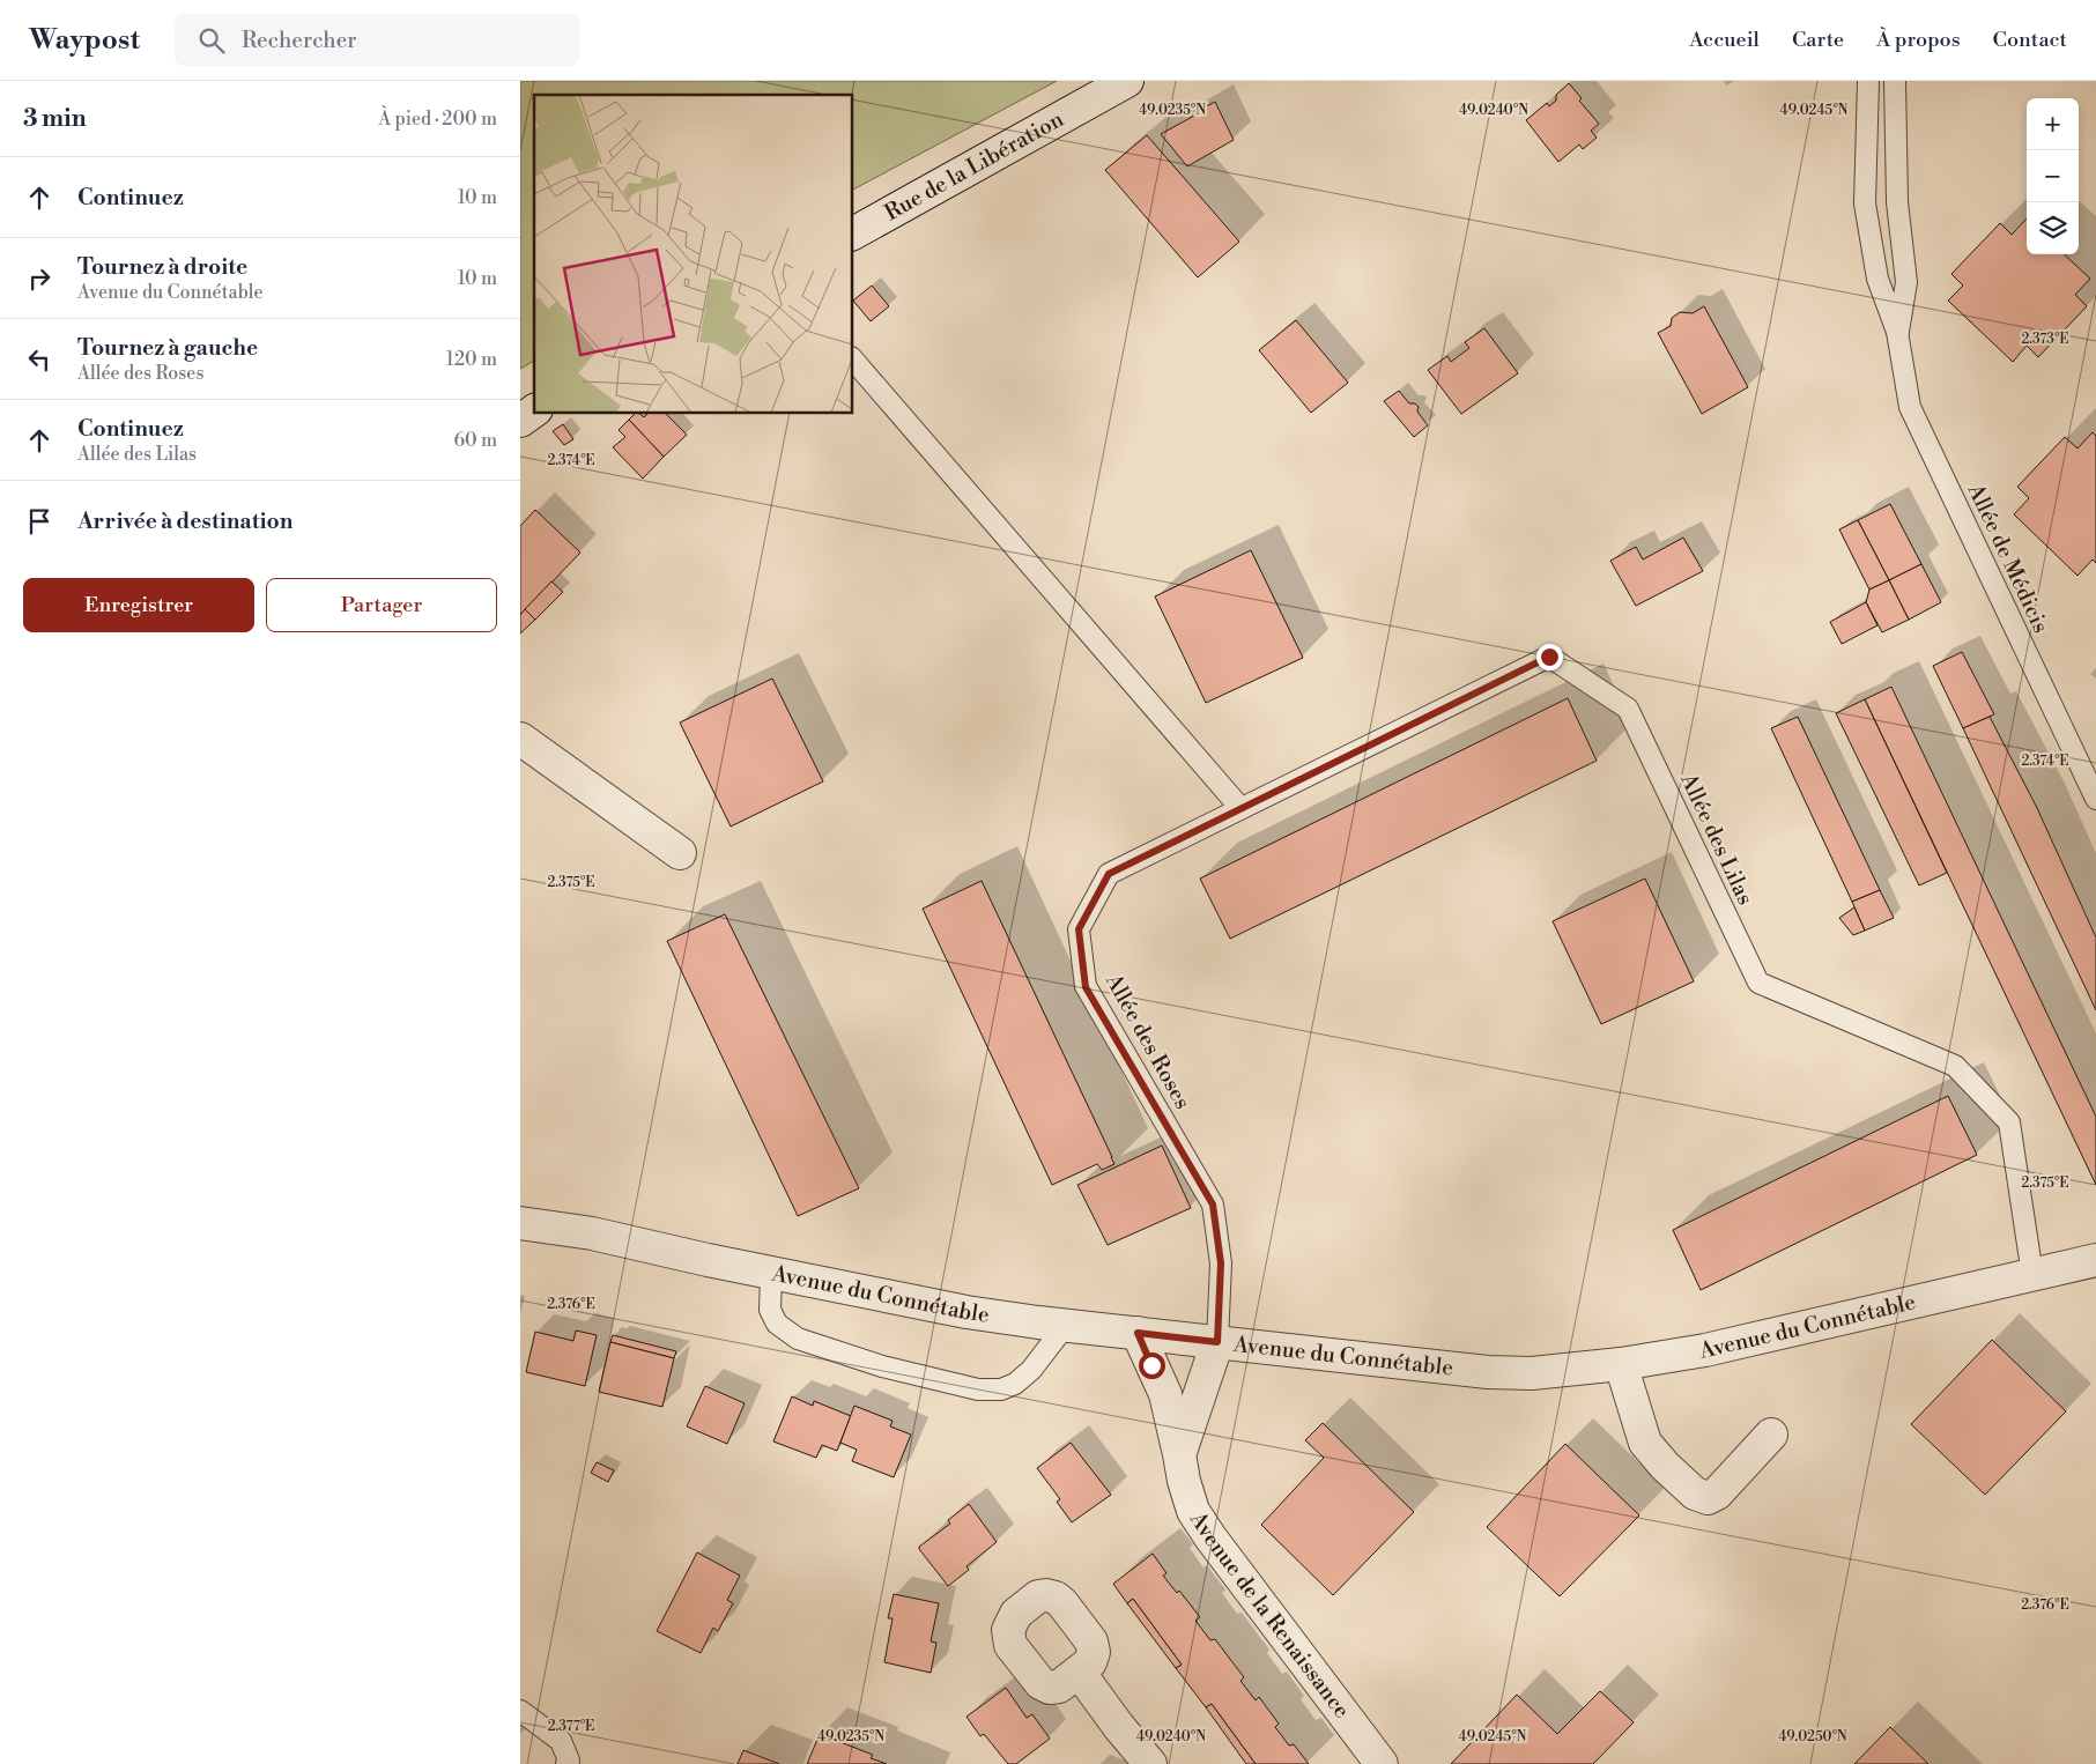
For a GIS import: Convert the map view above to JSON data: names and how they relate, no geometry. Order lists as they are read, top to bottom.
{
  "streets": {
    "street": ["Rue de la Libération", "Avenue du Connétable", "Avenue de la Renaissance"],
    "lane": ["Allée de Médicis", "Allée des Lilas", "Allée des Roses"]
  },
  "crossings": [
    ["Allée des Lilas", "Allée des Roses"],
    ["Allée des Lilas", "Avenue du Connétable"],
    ["Allée des Roses", "Avenue du Connétable"],
    ["Avenue du Connétable", "Avenue de la Renaissance"]
  ],
  "page": {
    "header": "Waypost",
    "search": "Rechercher",
    "nav": [
      "Accueil",
      "Carte",
      "À propos",
      "Contact"
    ],
    "heading": ["3 min", "À pied · 200 m"],
    "map_buttons": ["+", "−"],
    "list": [
      ["Continuez", "10 m"],
      ["Tournez à droite", "Avenue du Connétable", "10 m"],
      ["Tournez à gauche", "Allée des Roses", "120 m"],
      ["Continuez", "Allée des Lilas", "60 m"],
      "Arrivée à destination"
    ],
    "buttons": ["Enregistrer", "Partager"]
  },
  "coordinates": [
    "49.0235°N",
    "49.0240°N",
    "49.0245°N",
    "2.373°E",
    "2.374°E",
    "2.375°E",
    "2.376°E",
    "2.377°E",
    "49.0250°N"
  ]
}
